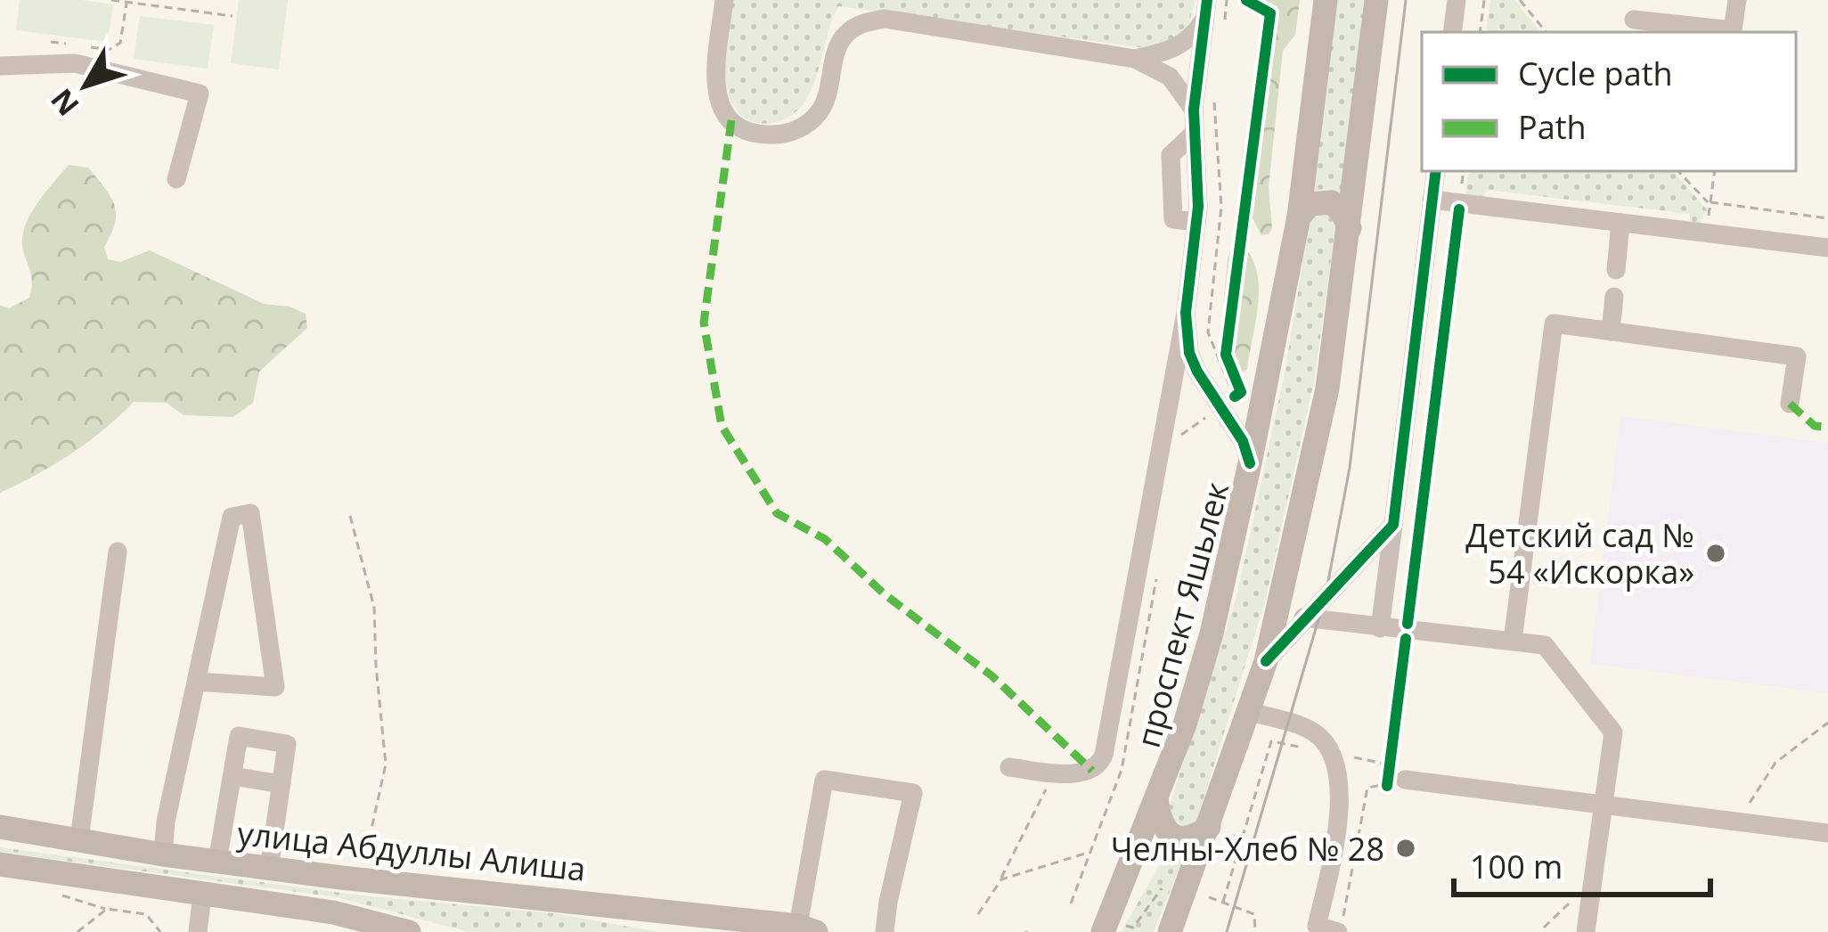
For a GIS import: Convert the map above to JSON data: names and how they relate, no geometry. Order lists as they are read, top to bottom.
{
  "streets": {
    "main road": ["проспект Яшьлек", "улица Абдуллы Алиша"]
  },
  "places": ["Детский сад № 54 «Искорка»", "Челны-Хлеб № 28"],
  "legend": ["Cycle path", "Path"],
  "scale_bar": "100 m",
  "north": "bottom left"
}
